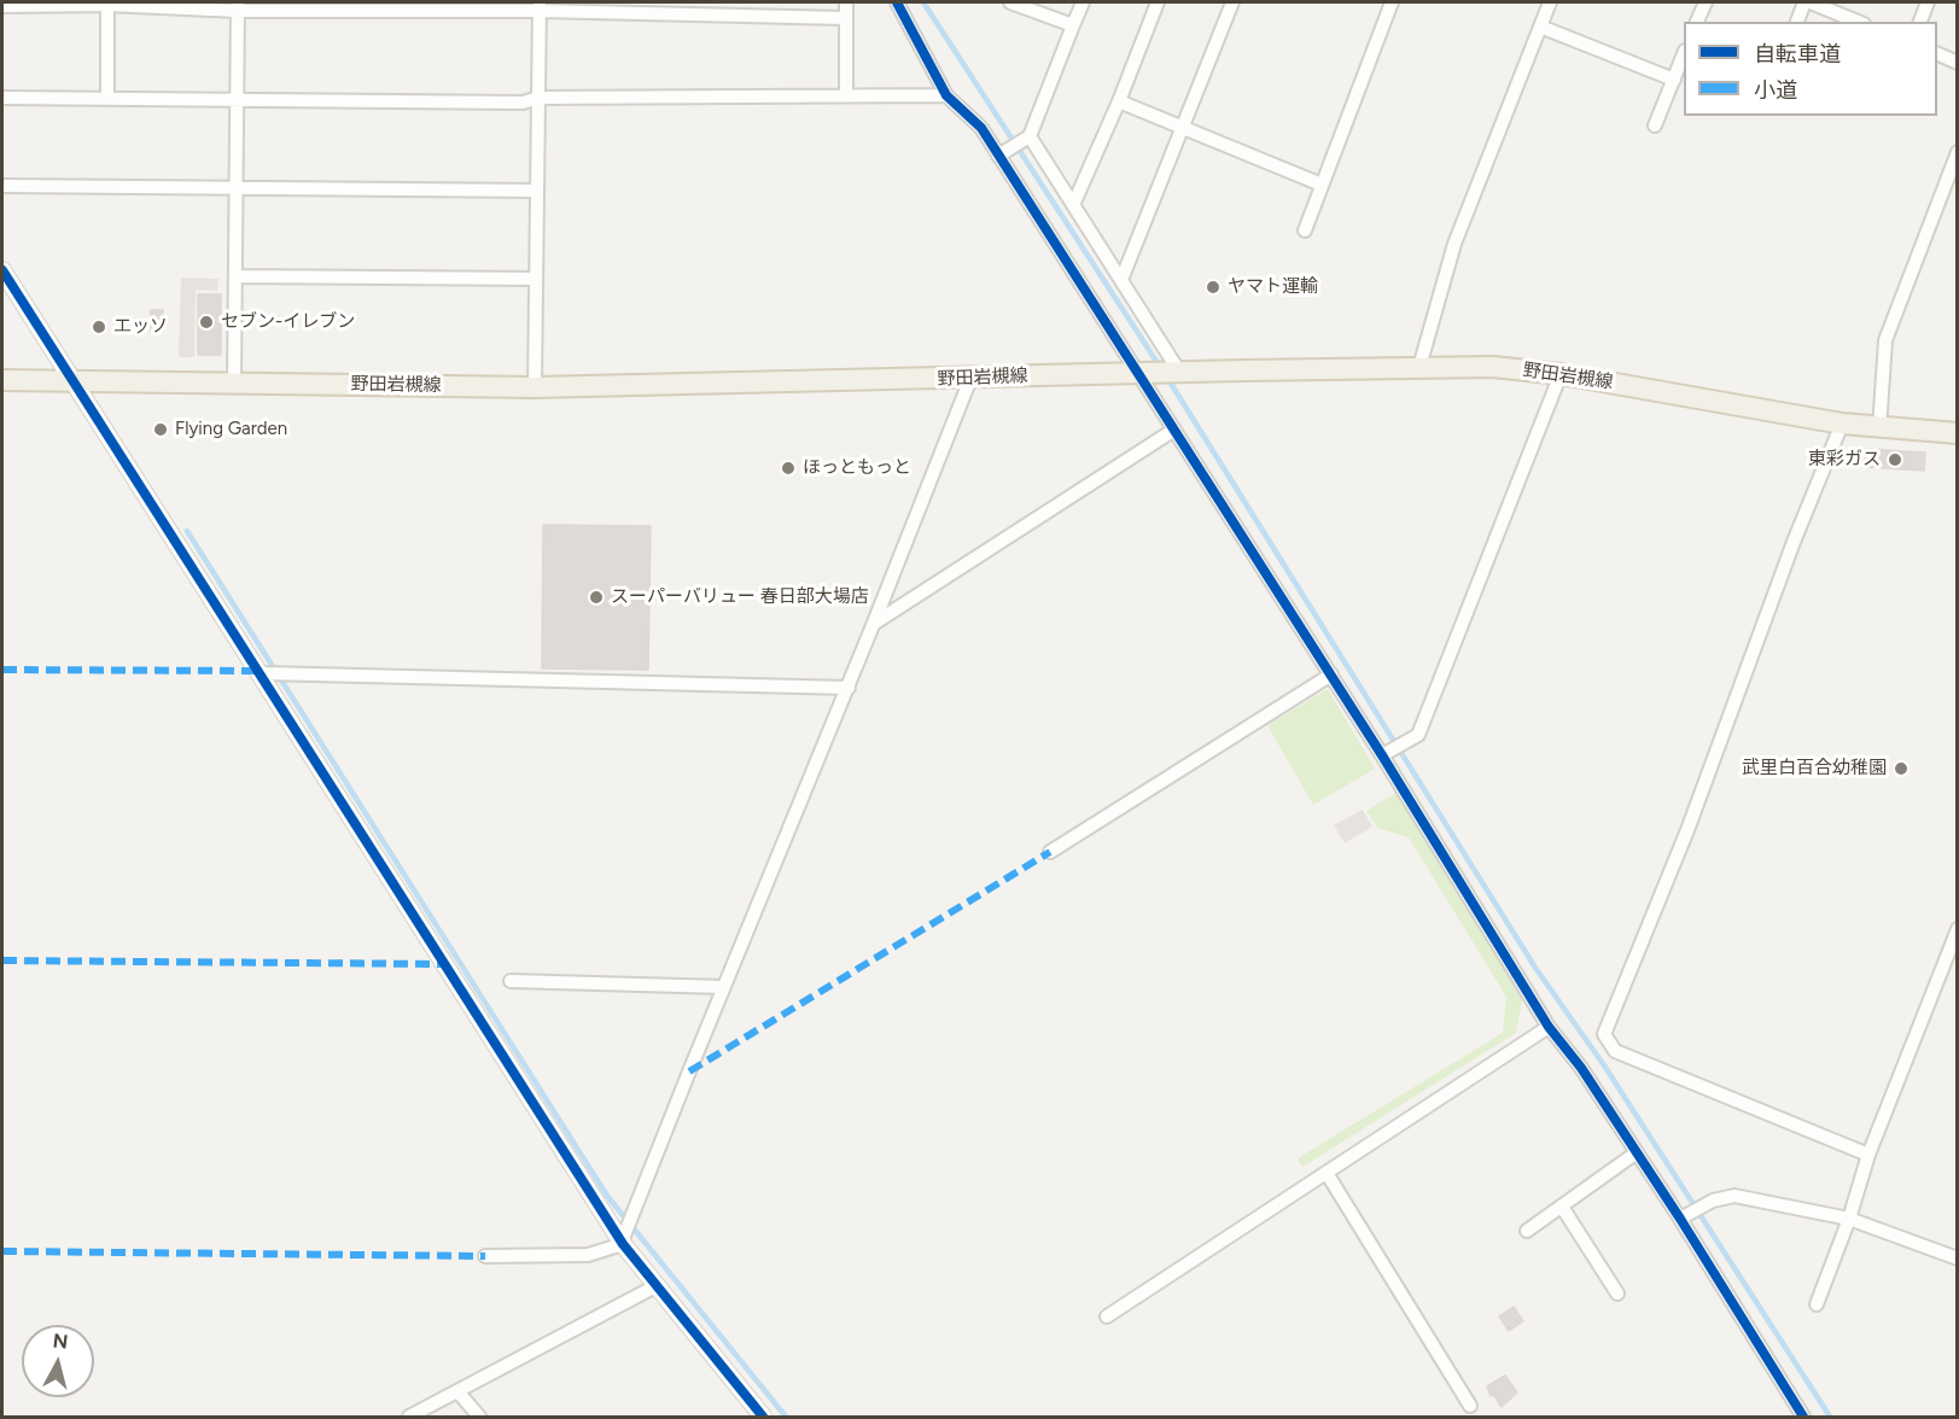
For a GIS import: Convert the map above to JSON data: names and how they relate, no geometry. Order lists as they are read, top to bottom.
{
  "streets": {
    "main road": ["野田岩槻線"]
  },
  "places": [
    "ヤマト運輸",
    "セブン-イレブン",
    "エッソ",
    "Flying Garden",
    "東彩ガス",
    "ほっともっと",
    "スーパーバリュー 春日部大場店",
    "武里白百合幼稚園"
  ],
  "legend": ["自転車道", "小道"],
  "north": "top"
}
